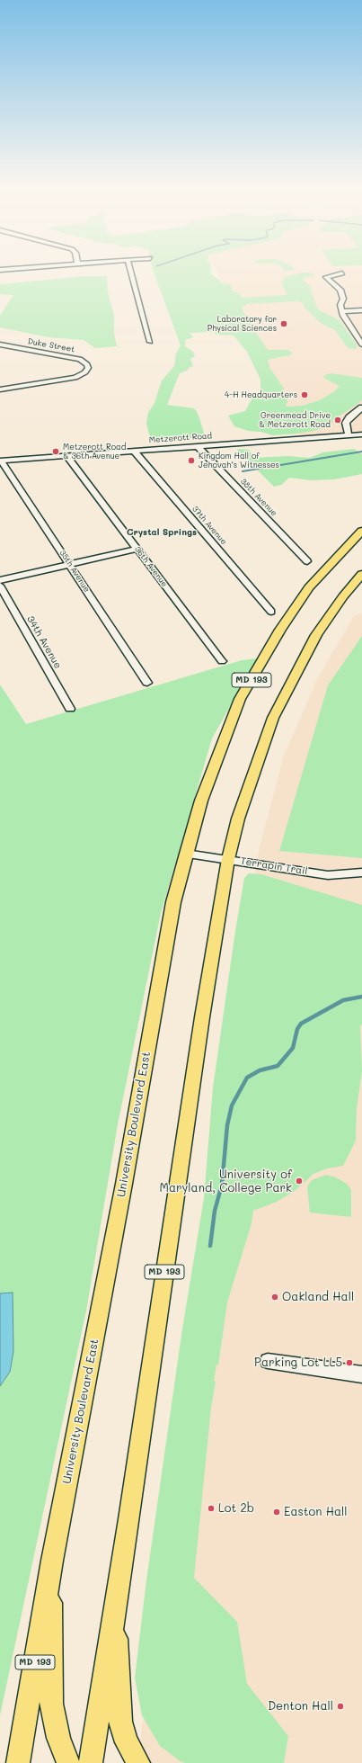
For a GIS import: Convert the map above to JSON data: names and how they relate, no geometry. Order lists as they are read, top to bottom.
{
  "streets": {
    "main road": ["MD 193", "University Boulevard East"],
    "street": [
      "Duke Street",
      "Metzerott Road",
      "38th Avenue",
      "37th Avenue",
      "36th Avenue",
      "35th Avenue",
      "34th Avenue",
      "Terrapin Trail"
    ]
  },
  "crossings": [
    ["Metzerott Road", "38th Avenue"],
    ["Metzerott Road", "37th Avenue"],
    ["Metzerott Road", "36th Avenue"],
    ["Metzerott Road", "35th Avenue"],
    ["MD 193", "Terrapin Trail"],
    ["Terrapin Trail", "University Boulevard East"]
  ],
  "districts": ["Crystal Springs"],
  "places": [
    "Laboratory for Physical Sciences",
    "4-H Headquarters",
    "Greenmead Drive & Metzerott Road",
    "Metzerott Road & 36th Avenue",
    "Kingdom Hall of Jehovah’s Witnesses",
    "University of Maryland, College Park",
    "Oakland Hall",
    "Parking Lot LL5",
    "Lot 2b",
    "Easton Hall",
    "Denton Hall"
  ]
}
